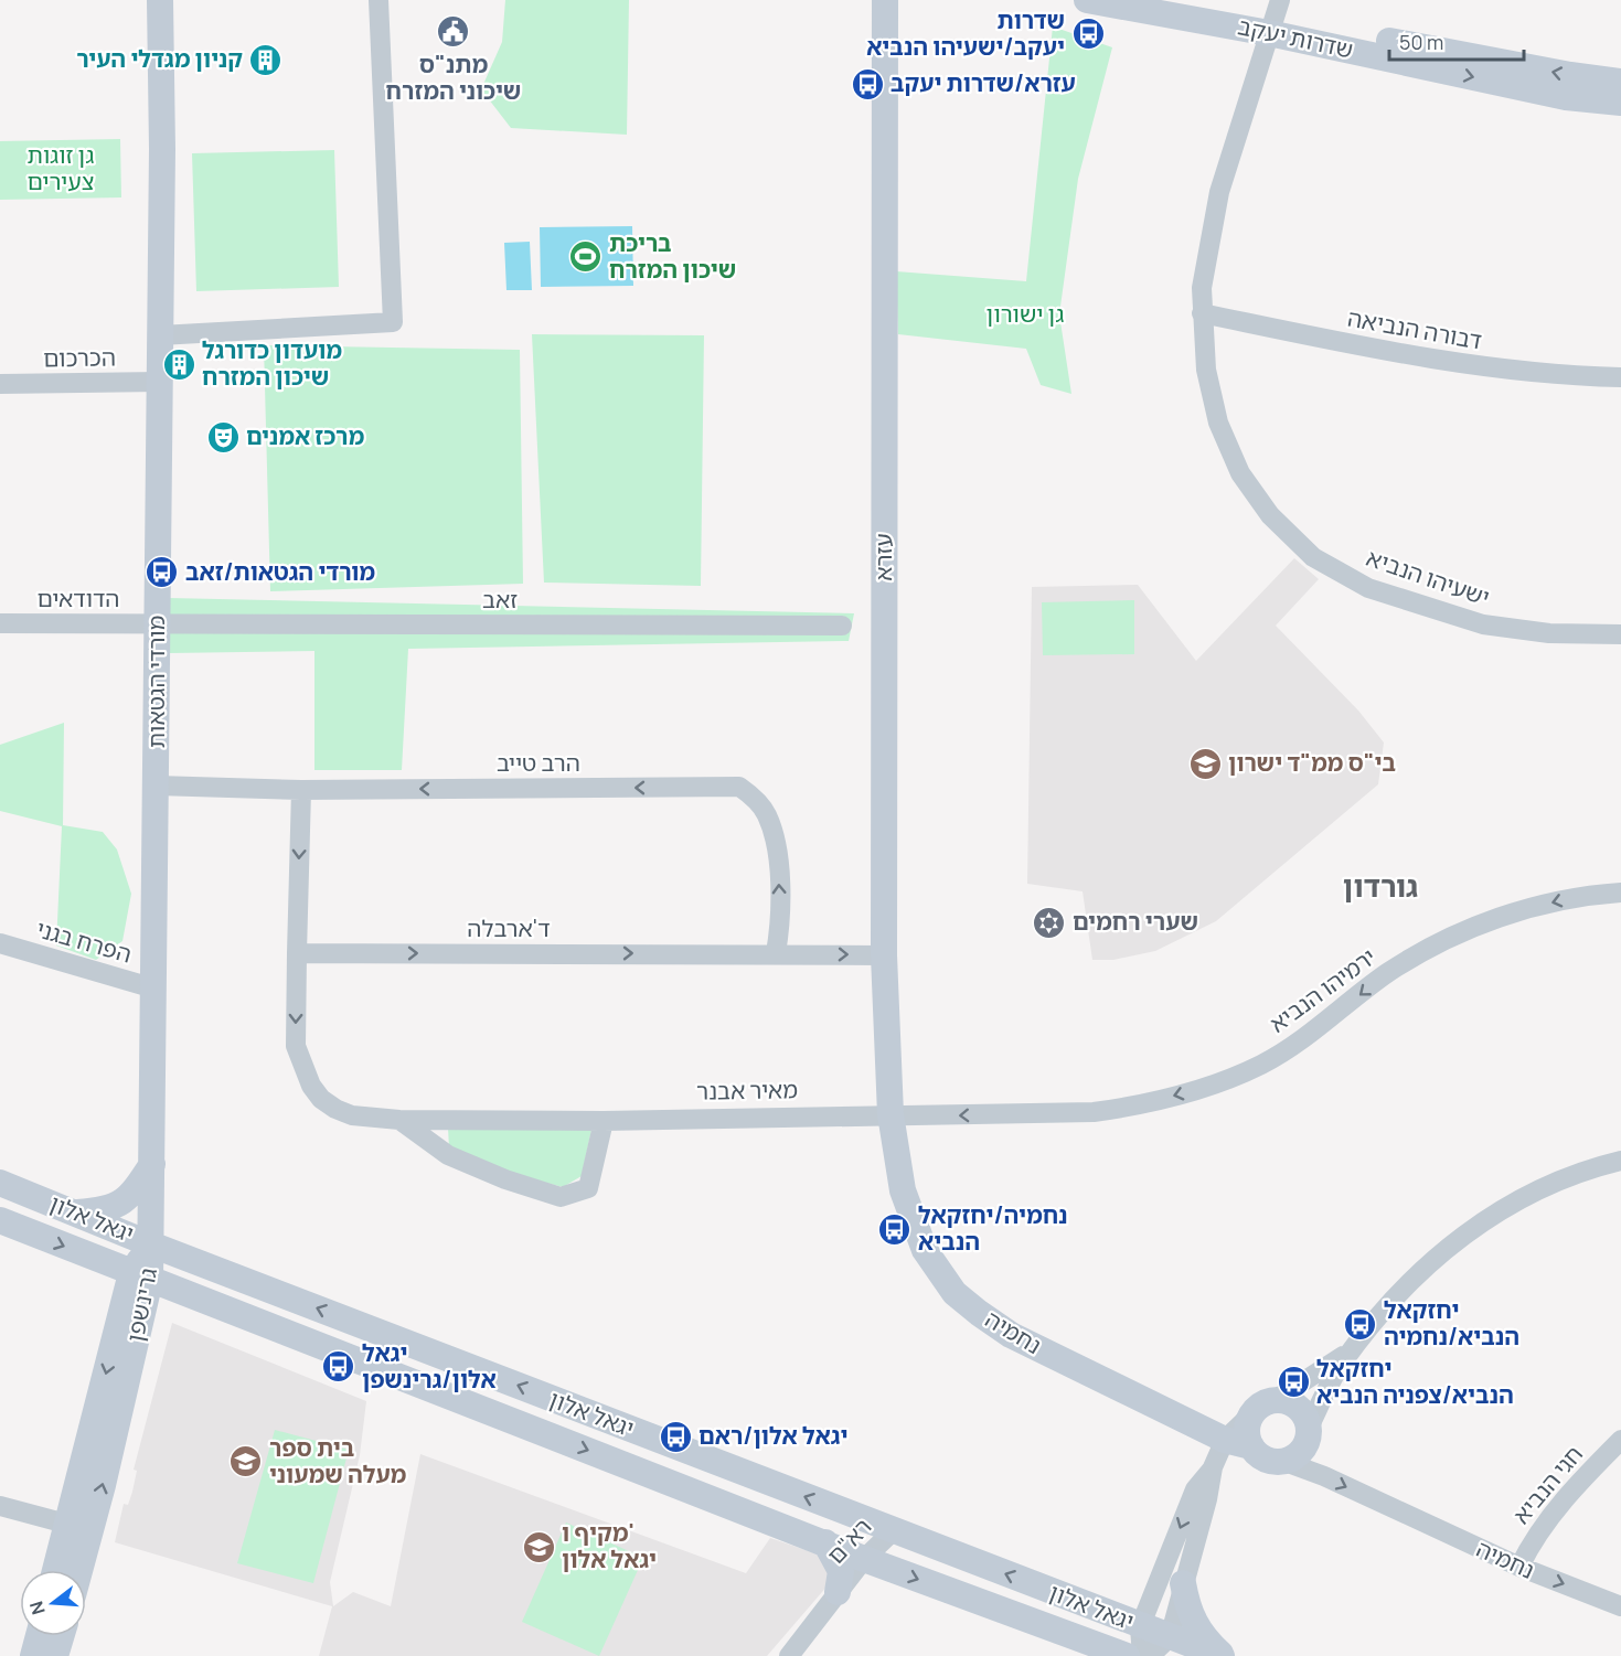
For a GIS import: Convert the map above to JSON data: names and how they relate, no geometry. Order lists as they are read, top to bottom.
{
  "streets": {
    "street": [
      "שדרות יעקב",
      "דבורה הנביאה",
      "הכרכום",
      "עזרא",
      "ישעיהו הנביא",
      "הדודאים",
      "זאב",
      "מורדי הגטאות",
      "הרב טייב",
      "ד'ארבלה",
      "הפרח בגני",
      "ירמיהו הנביא",
      "מאיר אבנר",
      "יגאל אלון",
      "גרינשפן",
      "נחמיה",
      "חגי הנביא",
      "רא\"ם"
    ]
  },
  "crossings": [
    ["שדרות יעקב", "ישעיהו הנביא"],
    ["דבורה הנביאה", "ישעיהו הנביא"],
    ["הכרכום", "מורדי הגטאות"],
    ["עזרא", "ד'ארבלה"],
    ["עזרא", "ירמיהו הנביא"],
    ["עזרא", "מאיר אבנר"],
    ["עזרא", "נחמיה"],
    ["הדודאים", "זאב"],
    ["הדודאים", "מורדי הגטאות"],
    ["זאב", "מורדי הגטאות"],
    ["מורדי הגטאות", "הרב טייב"],
    ["מורדי הגטאות", "הפרח בגני"],
    ["מורדי הגטאות", "יגאל אלון"],
    ["מורדי הגטאות", "גרינשפן"],
    ["הרב טייב", "ד'ארבלה"],
    ["ד'ארבלה", "מאיר אבנר"],
    ["ירמיהו הנביא", "מאיר אבנר"],
    ["ירמיהו הנביא", "נחמיה"],
    ["מאיר אבנר", "נחמיה"],
    ["יגאל אלון", "גרינשפן"],
    ["יגאל אלון", "רא\"ם"],
    ["נחמיה", "חגי הנביא"]
  ],
  "one_way": [
    "הרב טייב",
    "ד'ארבלה",
    "ירמיהו הנביא",
    "נחמיה"
  ],
  "districts": ["גורדון"],
  "parks": ["גן זוגות צעירים", "גן ישורון"],
  "places": {
    "public building": ["מתנ\"ס שיכוני המזרח"],
    "bus stop": [
      "שדרות יעקב/ישעיהו הנביא",
      "עזרא/שדרות יעקב",
      "מורדי הגטאות/זאב",
      "נחמיה/יחזקאל הנביא",
      "יחזקאל הנביא/נחמיה",
      "יגאל אלון/גרינשפן",
      "יחזקאל הנביא/צפניה הנביא",
      "יגאל אלון/ראם"
    ],
    "building": ["קניון מגדלי העיר", "מועדון כדורגל שיכון המזרח"],
    "sports": ["בריכת שיכון המזרח"],
    "theatre": ["מרכז אמנים"],
    "school or university": ["בי\"ס ממ\"ד ישרון", "בית ספר מעלה שמעוני", "מקיף ו' יגאל אלון"],
    "synagogue": ["שערי רחמים"]
  },
  "scale_bar": "50 m",
  "north": "left"
}
